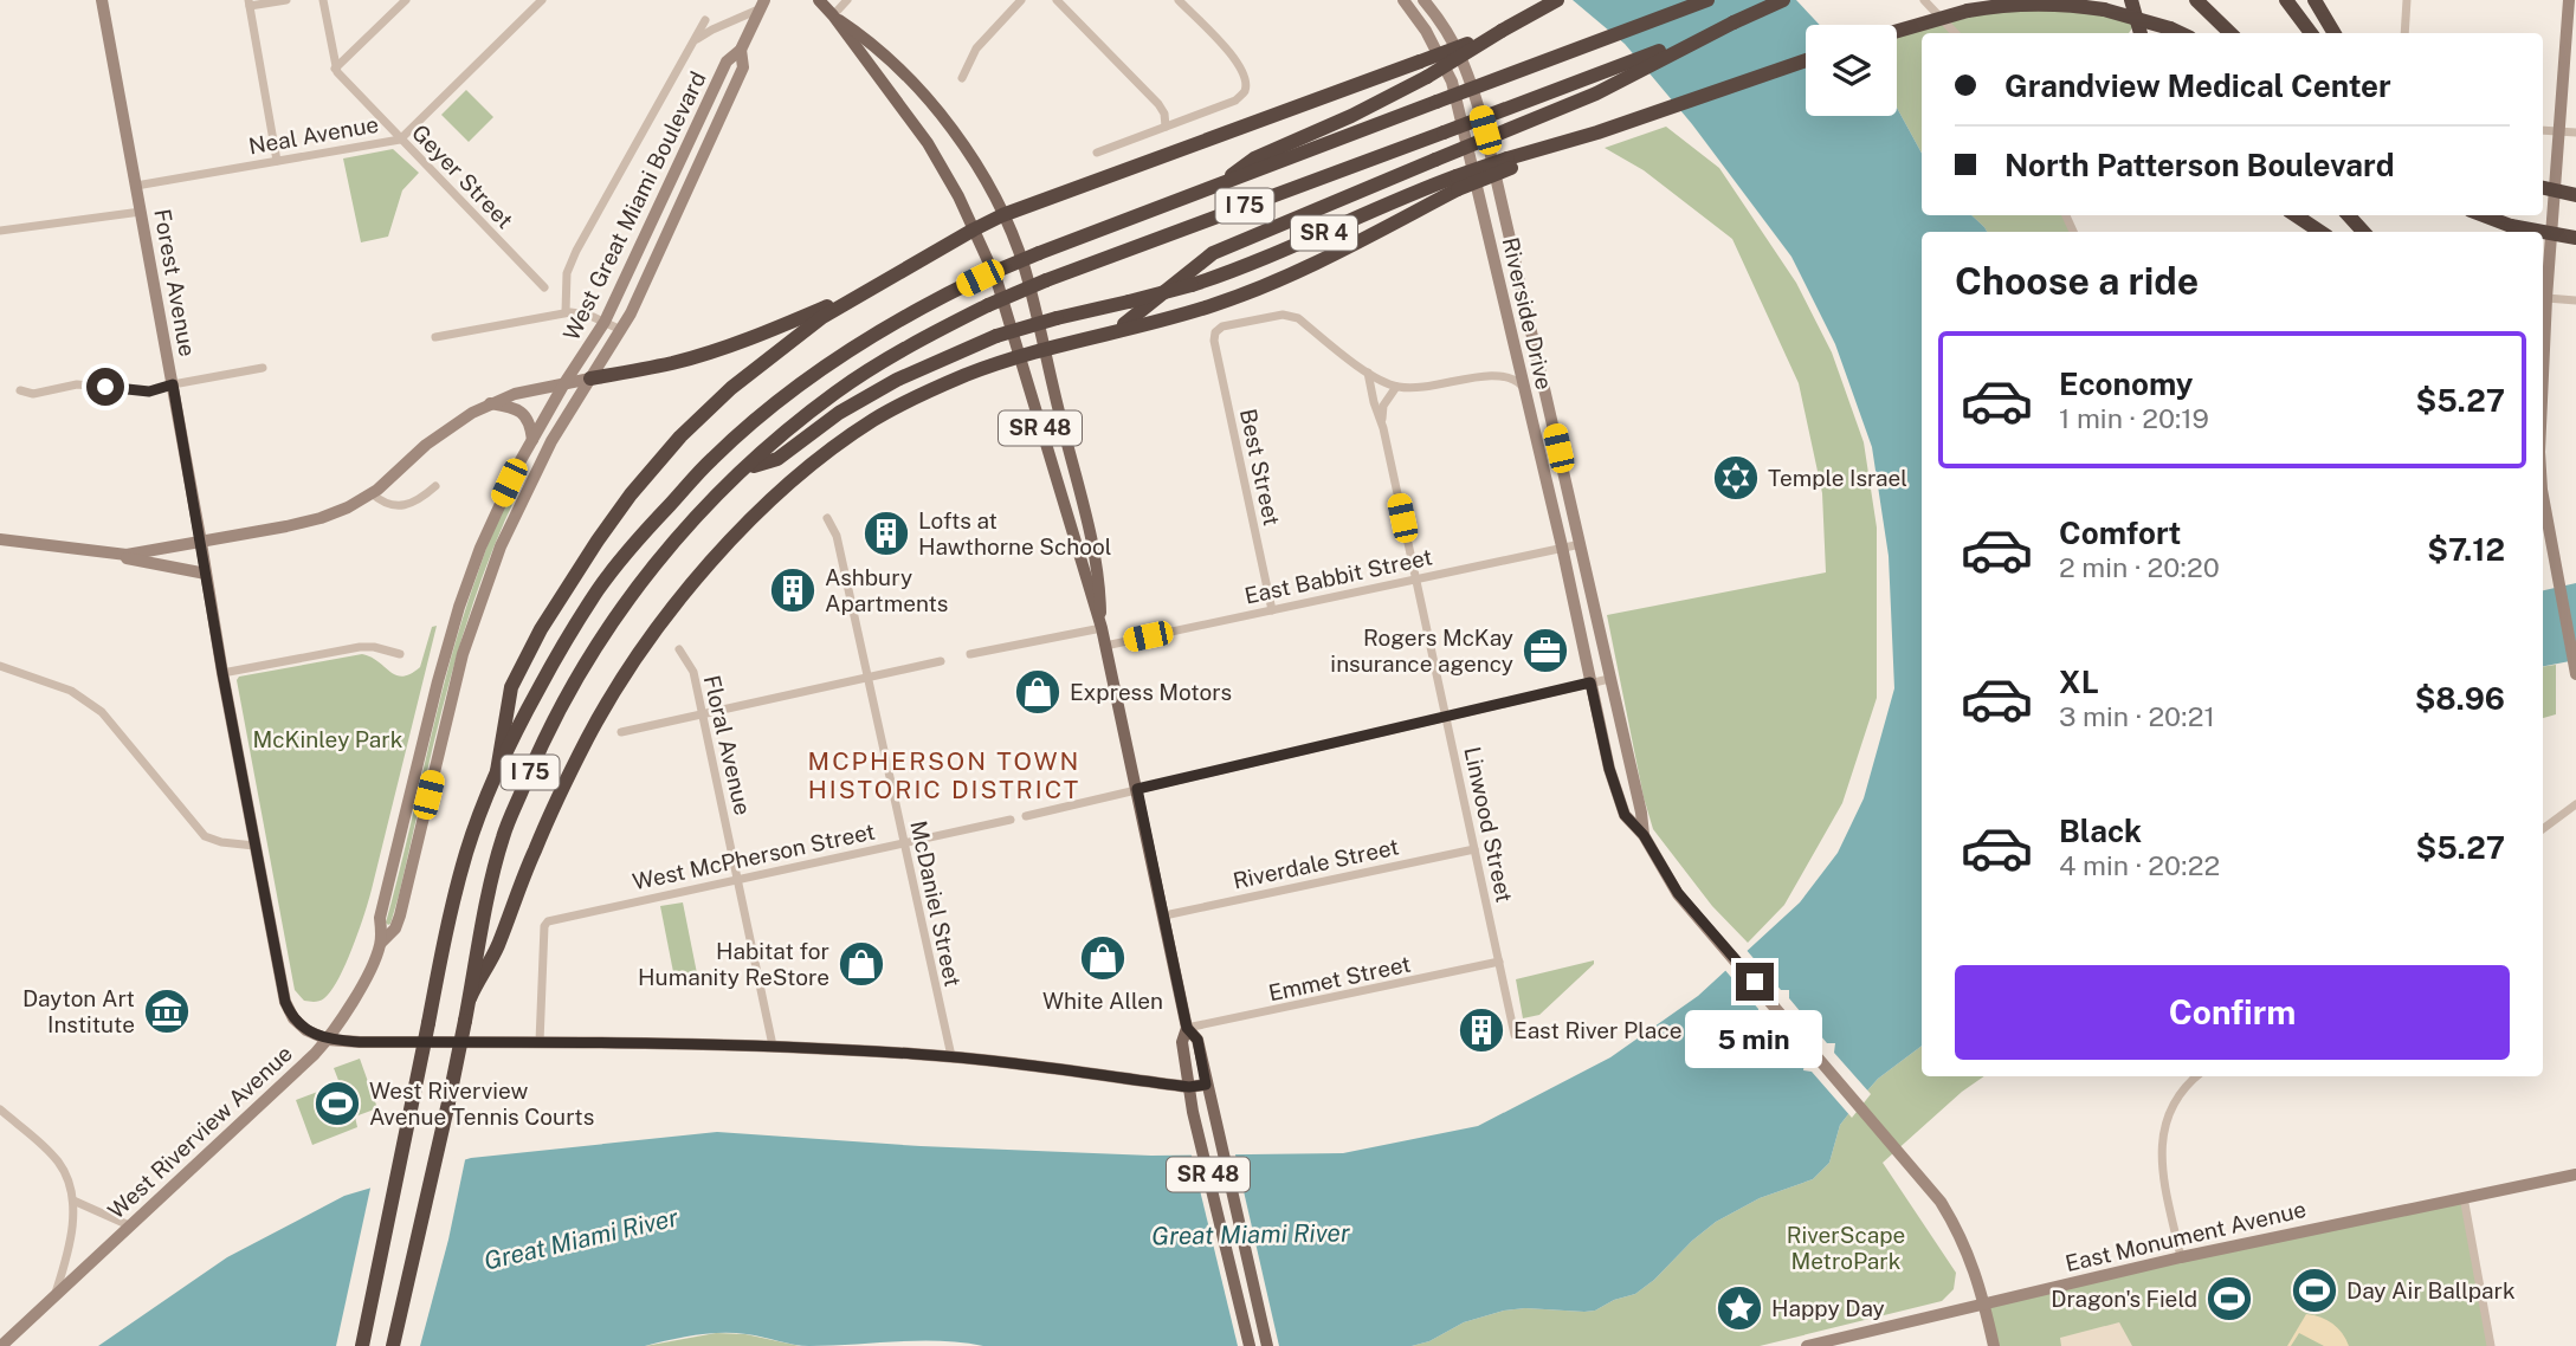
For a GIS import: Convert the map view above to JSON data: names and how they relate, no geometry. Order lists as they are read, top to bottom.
{
  "streets": {
    "highway": ["I 75", "SR 4"],
    "main road": [
      "West Great Miami Boulevard",
      "Forest Avenue",
      "Riverside Drive",
      "SR 48",
      "West Riverview Avenue",
      "East Monument Avenue"
    ],
    "street": [
      "Neal Avenue",
      "Geyer Street",
      "Best Street",
      "East Babbit Street",
      "Floral Avenue",
      "Linwood Street",
      "West McPherson Street",
      "Riverdale Street",
      "McDaniel Street",
      "Emmet Street"
    ]
  },
  "crossings": [
    ["Neal Avenue", "Geyer Street"],
    ["Neal Avenue", "Forest Avenue"],
    ["West Great Miami Boulevard", "Forest Avenue"],
    ["West Great Miami Boulevard", "West Riverview Avenue"],
    ["I 75", "SR 4"],
    ["Forest Avenue", "West Riverview Avenue"],
    ["Riverside Drive", "East Babbit Street"],
    ["Riverside Drive", "East Monument Avenue"],
    ["SR 48", "East Babbit Street"],
    ["SR 48", "Riverdale Street"],
    ["SR 48", "Emmet Street"],
    ["Best Street", "East Babbit Street"],
    ["Best Street", "Linwood Street"],
    ["East Babbit Street", "Linwood Street"],
    ["Floral Avenue", "West McPherson Street"],
    ["Linwood Street", "Riverdale Street"],
    ["Linwood Street", "Emmet Street"],
    ["West McPherson Street", "McDaniel Street"]
  ],
  "districts": ["MCPHERSON TOWN HISTORIC DISTRICT"],
  "water": ["Great Miami River"],
  "parks": ["McKinley Park", "RiverScape MetroPark"],
  "places": {
    "synagogue": ["Temple Israel"],
    "building": ["Lofts at Hawthorne School", "Ashbury Apartments", "East River Place"],
    "office": ["Rogers McKay insurance agency"],
    "shop": ["Express Motors", "White Allen", "Habitat for Humanity ReStore"],
    "museum": ["Dayton Art Institute"],
    "sports": ["West Riverview Avenue Tennis Courts", "Day Air Ballpark", "Dragon's Field"],
    "place": ["Happy Day"]
  },
  "page": {
    "banner": ["Grandview Medical Center", "North Patterson Boulevard"],
    "heading": "Choose a ride",
    "list": [
      {
        "name": "Economy",
        "note": "1 min · 20:19",
        "value": "$5.27"
      },
      {
        "name": "Comfort",
        "note": "2 min · 20:20",
        "value": "$7.12"
      },
      {
        "name": "XL",
        "note": "3 min · 20:21",
        "value": "$8.96"
      },
      {
        "name": "Black",
        "note": "4 min · 20:22",
        "value": "$5.27"
      }
    ],
    "buttons": "Confirm",
    "bubble": "5 min"
  }
}
